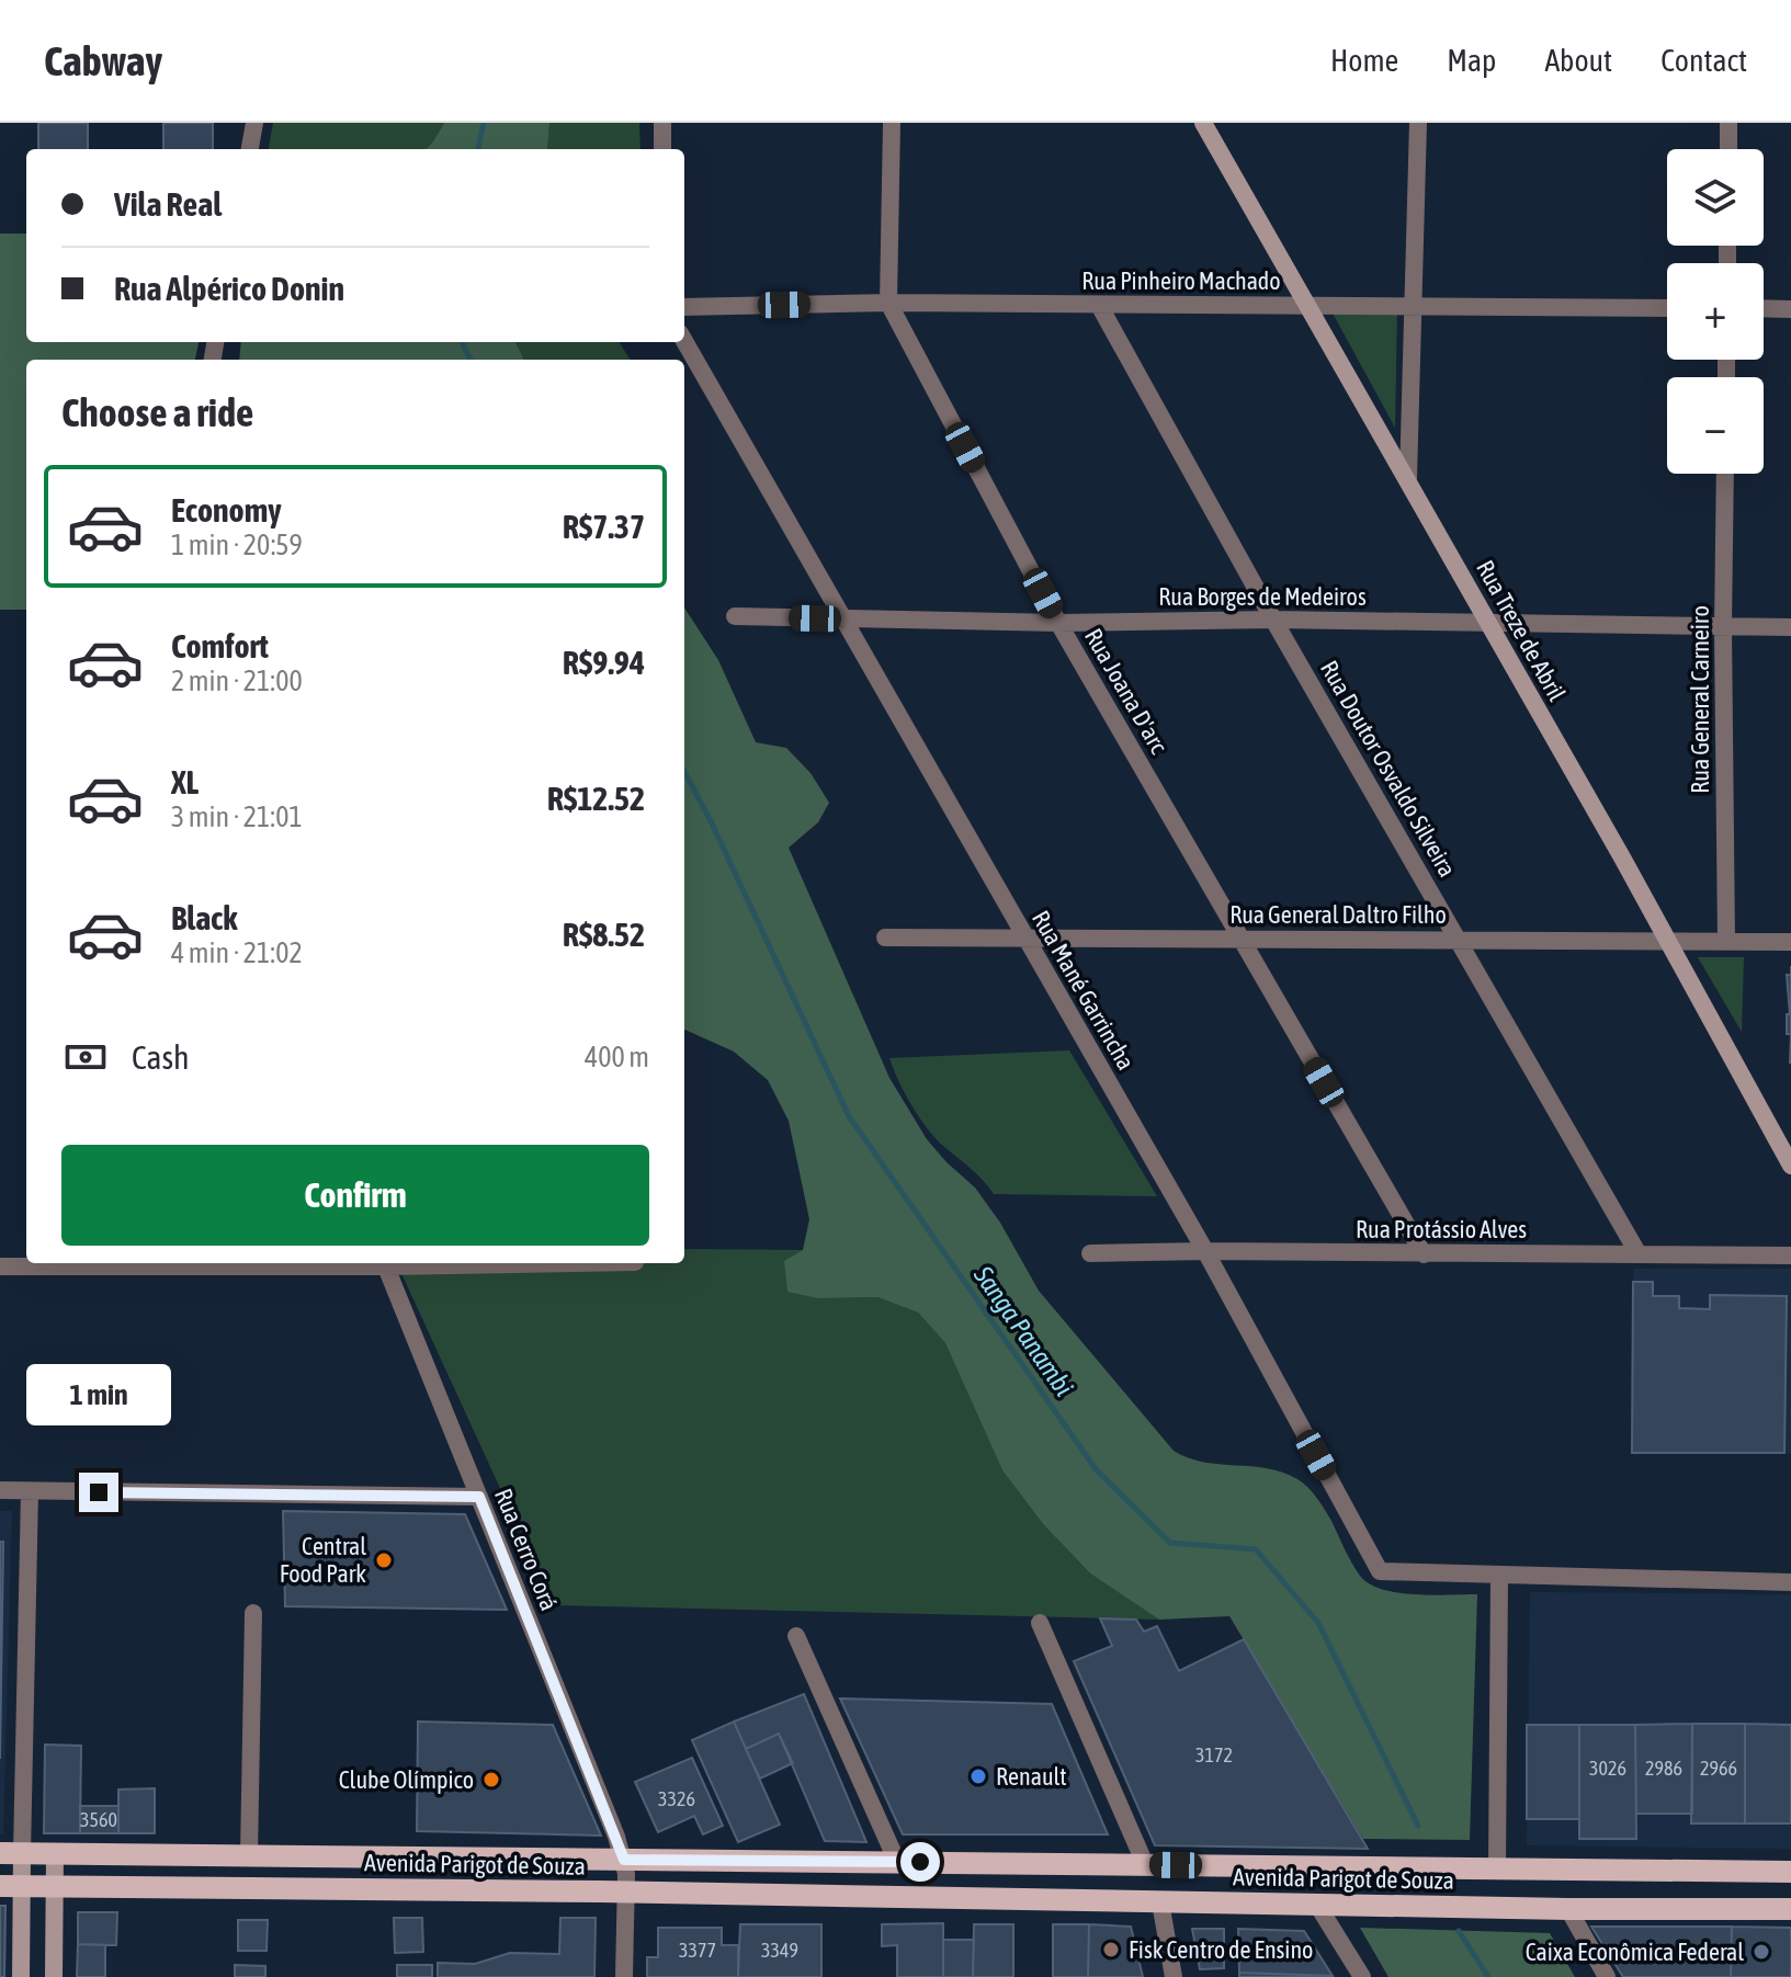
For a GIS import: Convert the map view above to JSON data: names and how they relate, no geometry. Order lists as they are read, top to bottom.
{
  "streets": {
    "main road": ["Avenida Parigot de Souza"],
    "street": [
      "Rua Pinheiro Machado",
      "Rua Borges de Medeiros",
      "Rua Treze de Abril",
      "Rua Joana D'arc",
      "Rua General Carneiro",
      "Rua Doutor Osvaldo Silveira",
      "Rua General Daltro Filho",
      "Rua Mané Garrincha",
      "Rua Protássio Alves",
      "Rua Cerro Corá"
    ]
  },
  "crossings": [
    ["Rua Pinheiro Machado", "Rua Treze de Abril"],
    ["Rua Pinheiro Machado", "Rua Joana D'arc"],
    ["Rua Pinheiro Machado", "Rua Doutor Osvaldo Silveira"],
    ["Rua Borges de Medeiros", "Rua Treze de Abril"],
    ["Rua Borges de Medeiros", "Rua Joana D'arc"],
    ["Rua Borges de Medeiros", "Rua General Carneiro"],
    ["Rua Borges de Medeiros", "Rua Doutor Osvaldo Silveira"],
    ["Rua Borges de Medeiros", "Rua Mané Garrincha"],
    ["Rua Treze de Abril", "Rua General Daltro Filho"],
    ["Rua Joana D'arc", "Rua General Daltro Filho"],
    ["Rua Joana D'arc", "Rua Protássio Alves"],
    ["Rua General Carneiro", "Rua General Daltro Filho"],
    ["Rua Doutor Osvaldo Silveira", "Rua General Daltro Filho"],
    ["Rua Doutor Osvaldo Silveira", "Rua Protássio Alves"],
    ["Rua General Daltro Filho", "Rua Mané Garrincha"],
    ["Rua Mané Garrincha", "Rua Protássio Alves"],
    ["Rua Cerro Corá", "Avenida Parigot de Souza"]
  ],
  "water": ["Sanga Panambi"],
  "places": [
    "Central Food Park",
    "Renault",
    "Clube Olímpico",
    "Fisk Centro de Ensino",
    "Caixa Econômica Federal"
  ],
  "house_numbers": [
    "3172",
    "3026",
    "2986",
    "2966",
    "3326",
    "3560",
    "3377",
    "3349"
  ],
  "page": {
    "header": "Cabway",
    "nav": [
      "Home",
      "Map",
      "About",
      "Contact"
    ],
    "map_buttons": ["+", "−"],
    "banner": ["Vila Real", "Rua Alpérico Donin"],
    "heading": "Choose a ride",
    "list": [
      {
        "name": "Economy",
        "note": "1 min · 20:59",
        "value": "R$7.37"
      },
      {
        "name": "Comfort",
        "note": "2 min · 21:00",
        "value": "R$9.94"
      },
      {
        "name": "XL",
        "note": "3 min · 21:01",
        "value": "R$12.52"
      },
      {
        "name": "Black",
        "note": "4 min · 21:02",
        "value": "R$8.52"
      }
    ],
    "pay": ["Cash", "400 m"],
    "buttons": "Confirm",
    "bubble": "1 min"
  }
}
